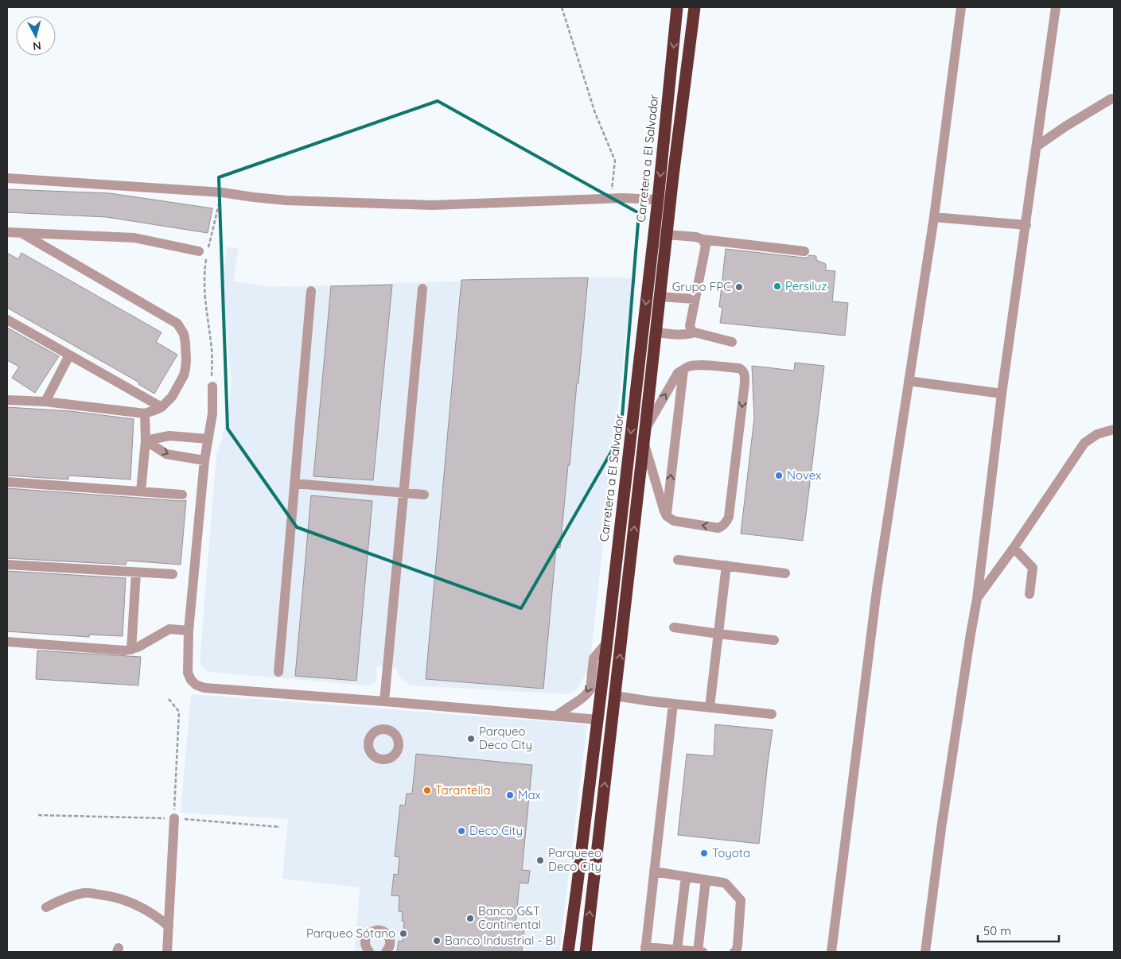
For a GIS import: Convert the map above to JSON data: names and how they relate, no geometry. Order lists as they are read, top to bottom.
{
  "streets": {
    "highway": ["Carretera a El Salvador"]
  },
  "places": [
    "Persiluz",
    "Grupo FPC",
    "Novex",
    "Parqueo Deco City",
    "Tarantella",
    "Max",
    "Deco City",
    "Toyota",
    "Parqueeo Deco City",
    "Banco G&T Continental",
    "Parqueo Sótano",
    "Banco Industrial - BI"
  ],
  "scale_bar": "50 m",
  "north": "bottom"
}
